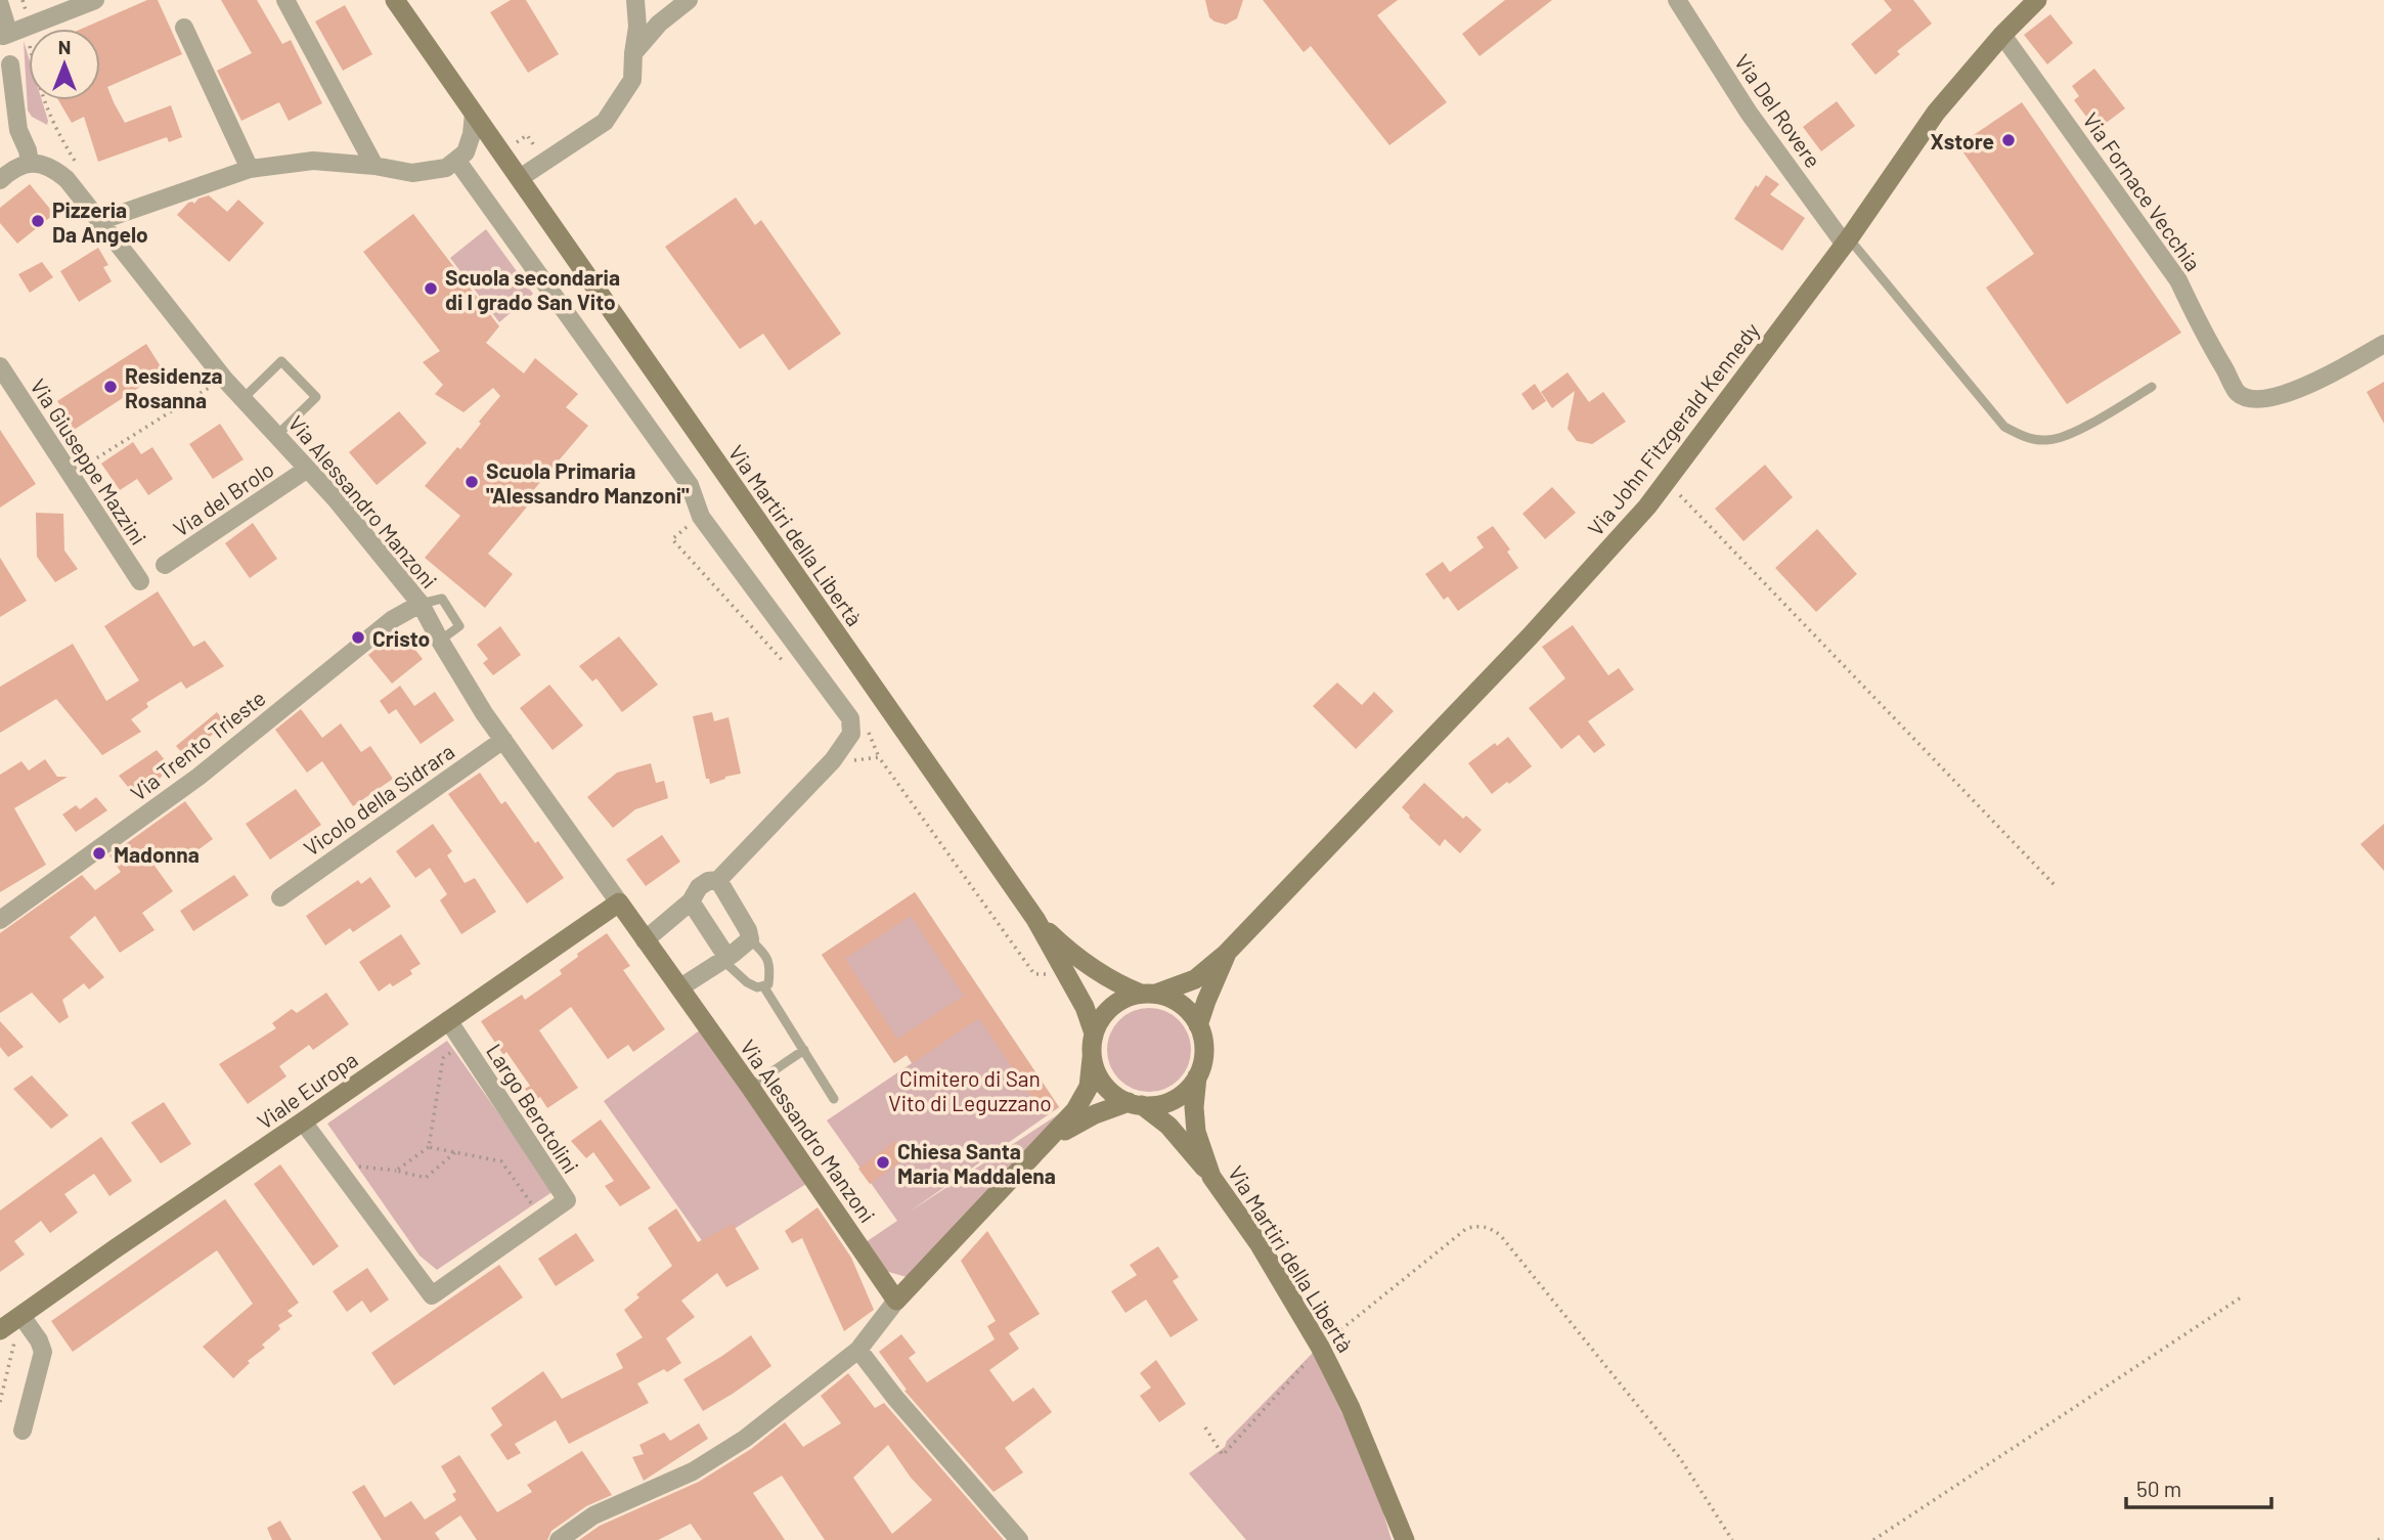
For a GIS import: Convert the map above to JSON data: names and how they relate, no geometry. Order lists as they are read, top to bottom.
{
  "streets": {
    "main road": [
      "Via John Fitzgerald Kennedy",
      "Via Alessandro Manzoni",
      "Via Martiri della Libertà",
      "Viale Europa"
    ],
    "street": [
      "Via Del Rovere",
      "Via Fornace Vecchia",
      "Via Giuseppe Mazzini",
      "Via del Brolo",
      "Via Trento Trieste",
      "Vicolo della Sidrara",
      "Largo Berotolini"
    ]
  },
  "crossings": [
    ["Via Del Rovere", "Via John Fitzgerald Kennedy"],
    ["Via Fornace Vecchia", "Via John Fitzgerald Kennedy"],
    ["Via John Fitzgerald Kennedy", "Via Martiri della Libertà"],
    ["Via del Brolo", "Via Alessandro Manzoni"],
    ["Via Alessandro Manzoni", "Via Trento Trieste"],
    ["Via Alessandro Manzoni", "Vicolo della Sidrara"],
    ["Via Alessandro Manzoni", "Viale Europa"],
    ["Viale Europa", "Largo Berotolini"]
  ],
  "parks": ["Cimitero di San Vito di Leguzzano"],
  "places": [
    "Xstore",
    "Pizzeria Da Angelo",
    "Scuola secondaria di I grado San Vito",
    "Residenza Rosanna",
    "Scuola Primaria \"Alessandro Manzoni\"",
    "Cristo",
    "Madonna",
    "Chiesa Santa Maria Maddalena"
  ],
  "scale_bar": "50 m",
  "north": "top"
}
